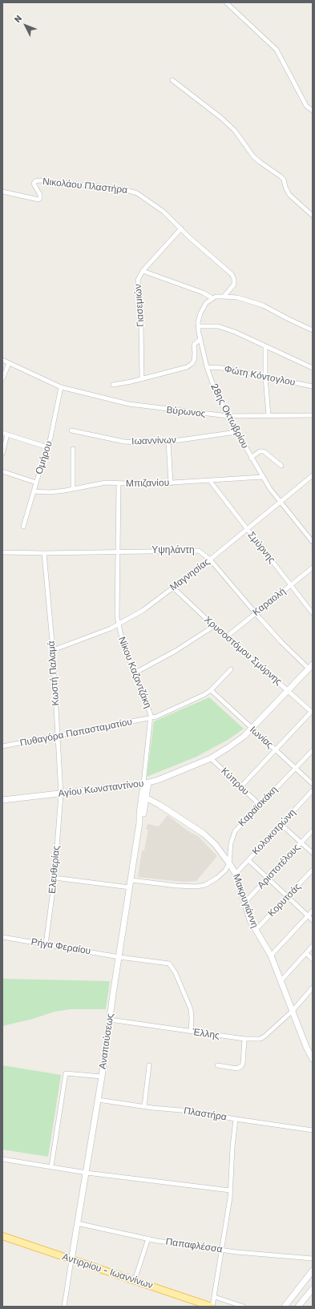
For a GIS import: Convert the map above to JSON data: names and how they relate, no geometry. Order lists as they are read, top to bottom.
{
  "streets": {
    "main road": ["Αντιρρίου - Ιωαννίνων"],
    "street": [
      "Νικολάου Πλαστήρα",
      "Γιασεμιών",
      "Φώτη Κόντογλου",
      "Βύρωνος",
      "28ης Οκτωβρίου",
      "Ιωαννίνων",
      "Ομήρου",
      "Μπιζανίου",
      "Σμύρνης",
      "Υψηλάντη",
      "Μαγνησίας",
      "Καραολή",
      "Χρυσοστόμου Σμύρνης",
      "Νίκου Καζαντζάκη",
      "Κωστή Παλαμά",
      "Πυθαγόρα Παπασταματίου",
      "Ιωνίας",
      "Κύπρου",
      "Αγίου Κωνσταντίνου",
      "Καραϊσκάκη",
      "Κολοκοτρώνη",
      "Αριστοτέλους",
      "Ελευθερίας",
      "Κορυτσάς",
      "Μακρυγιάννη",
      "Ρήγα Φεραίου",
      "Έλλης",
      "Αναπαύσεως",
      "Πλαστήρα",
      "Παπαφλέσσα"
    ]
  },
  "crossings": [
    ["Νικολάου Πλαστήρα", "Γιασεμιών"],
    ["Φώτη Κόντογλου", "28ης Οκτωβρίου"],
    ["Βύρωνος", "28ης Οκτωβρίου"],
    ["Βύρωνος", "Ομήρου"],
    ["28ης Οκτωβρίου", "Ιωαννίνων"],
    ["28ης Οκτωβρίου", "Μπιζανίου"],
    ["28ης Οκτωβρίου", "Μαγνησίας"],
    ["Ομήρου", "Μπιζανίου"],
    ["Μπιζανίου", "Σμύρνης"],
    ["Μπιζανίου", "Νίκου Καζαντζάκη"],
    ["Σμύρνης", "Μαγνησίας"],
    ["Σμύρνης", "Καραολή"],
    ["Υψηλάντη", "Μαγνησίας"],
    ["Υψηλάντη", "Καραολή"],
    ["Υψηλάντη", "Νίκου Καζαντζάκη"],
    ["Υψηλάντη", "Κωστή Παλαμά"],
    ["Υψηλάντη", "Αγίου Κωνσταντίνου"],
    ["Μαγνησίας", "Χρυσοστόμου Σμύρνης"],
    ["Μαγνησίας", "Νίκου Καζαντζάκη"],
    ["Μαγνησίας", "Κωστή Παλαμά"],
    ["Καραολή", "Χρυσοστόμου Σμύρνης"],
    ["Χρυσοστόμου Σμύρνης", "Αγίου Κωνσταντίνου"],
    ["Νίκου Καζαντζάκη", "Πυθαγόρα Παπασταματίου"],
    ["Νίκου Καζαντζάκη", "Αγίου Κωνσταντίνου"],
    ["Νίκου Καζαντζάκη", "Αναπαύσεως"],
    ["Κωστή Παλαμά", "Πυθαγόρα Παπασταματίου"],
    ["Κωστή Παλαμά", "Αγίου Κωνσταντίνου"],
    ["Κωστή Παλαμά", "Ελευθερίας"],
    ["Πυθαγόρα Παπασταματίου", "Ιωνίας"],
    ["Ιωνίας", "Αγίου Κωνσταντίνου"],
    ["Ιωνίας", "Καραϊσκάκη"],
    ["Κύπρου", "Αγίου Κωνσταντίνου"],
    ["Κύπρου", "Καραϊσκάκη"],
    ["Αγίου Κωνσταντίνου", "Ελευθερίας"],
    ["Αγίου Κωνσταντίνου", "Αναπαύσεως"],
    ["Καραϊσκάκη", "Μακρυγιάννη"],
    ["Κολοκοτρώνη", "Μακρυγιάννη"],
    ["Αριστοτέλους", "Μακρυγιάννη"],
    ["Ελευθερίας", "Ρήγα Φεραίου"],
    ["Κορυτσάς", "Μακρυγιάννη"],
    ["Μακρυγιάννη", "Έλλης"],
    ["Μακρυγιάννη", "Αναπαύσεως"],
    ["Ρήγα Φεραίου", "Έλλης"],
    ["Ρήγα Φεραίου", "Αναπαύσεως"],
    ["Έλλης", "Αναπαύσεως"],
    ["Αναπαύσεως", "Πλαστήρα"],
    ["Αναπαύσεως", "Παπαφλέσσα"],
    ["Αναπαύσεως", "Αντιρρίου - Ιωαννίνων"]
  ],
  "north": "top left"
}
